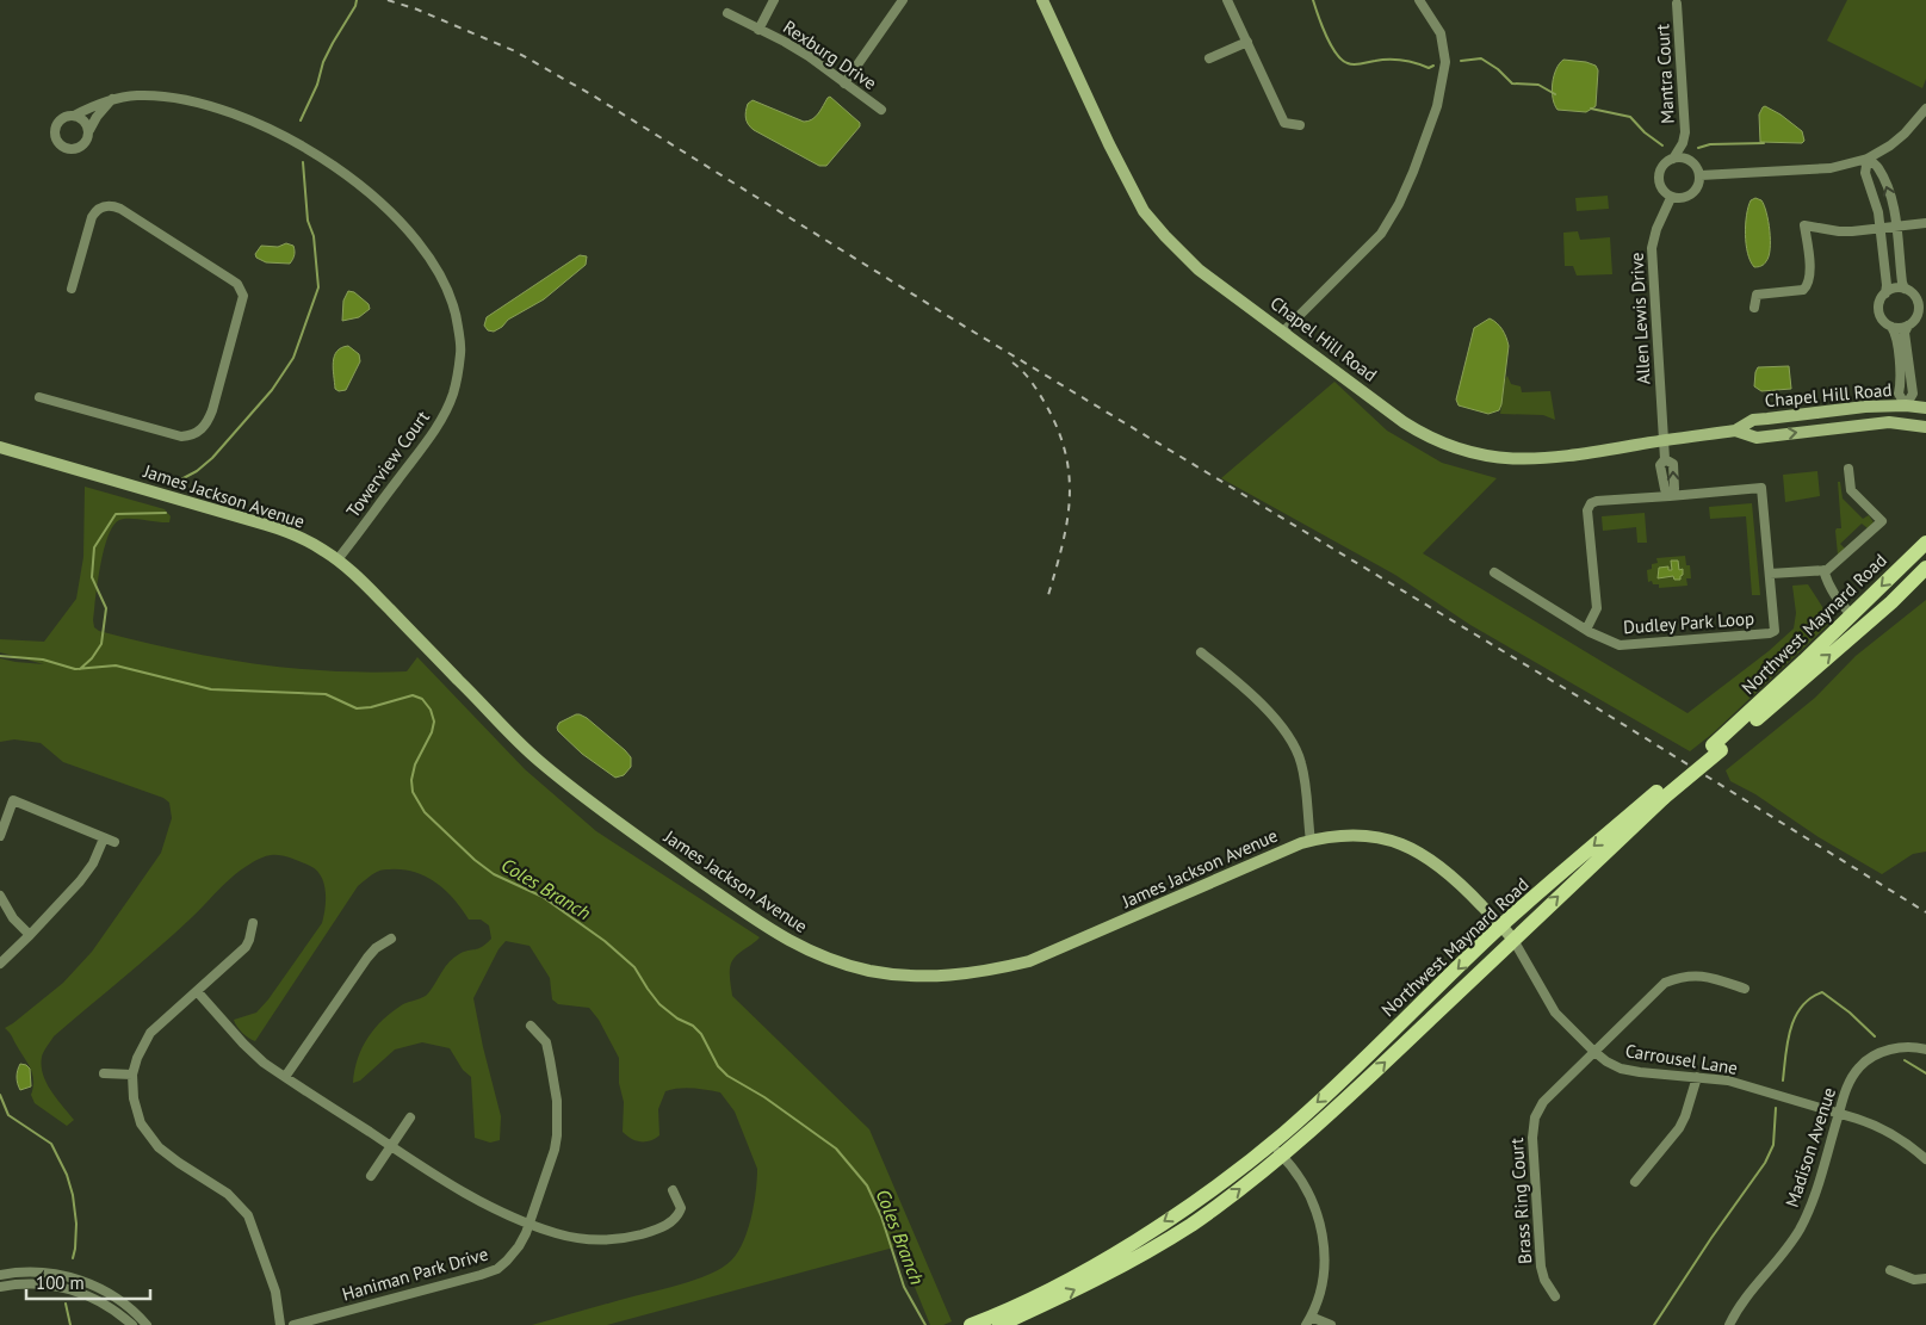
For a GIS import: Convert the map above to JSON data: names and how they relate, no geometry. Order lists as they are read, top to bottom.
{
  "streets": {
    "main road": ["Northwest Maynard Road"],
    "street": [
      "Rexburg Drive",
      "Mantra Court",
      "Allen Lewis Drive",
      "Chapel Hill Road",
      "Towerview Court",
      "James Jackson Avenue",
      "Dudley Park Loop",
      "Carrousel Lane",
      "Madison Avenue",
      "Brass Ring Court",
      "Haniman Park Drive"
    ]
  },
  "crossings": [
    ["Mantra Court", "Allen Lewis Drive"],
    ["Allen Lewis Drive", "Chapel Hill Road"],
    ["Allen Lewis Drive", "Dudley Park Loop"],
    ["Towerview Court", "James Jackson Avenue"],
    ["James Jackson Avenue", "Northwest Maynard Road"],
    ["James Jackson Avenue", "Carrousel Lane"],
    ["Northwest Maynard Road", "Carrousel Lane"],
    ["Carrousel Lane", "Madison Avenue"],
    ["Carrousel Lane", "Brass Ring Court"]
  ],
  "water": ["Coles Branch"],
  "scale_bar": "100 m"
}
